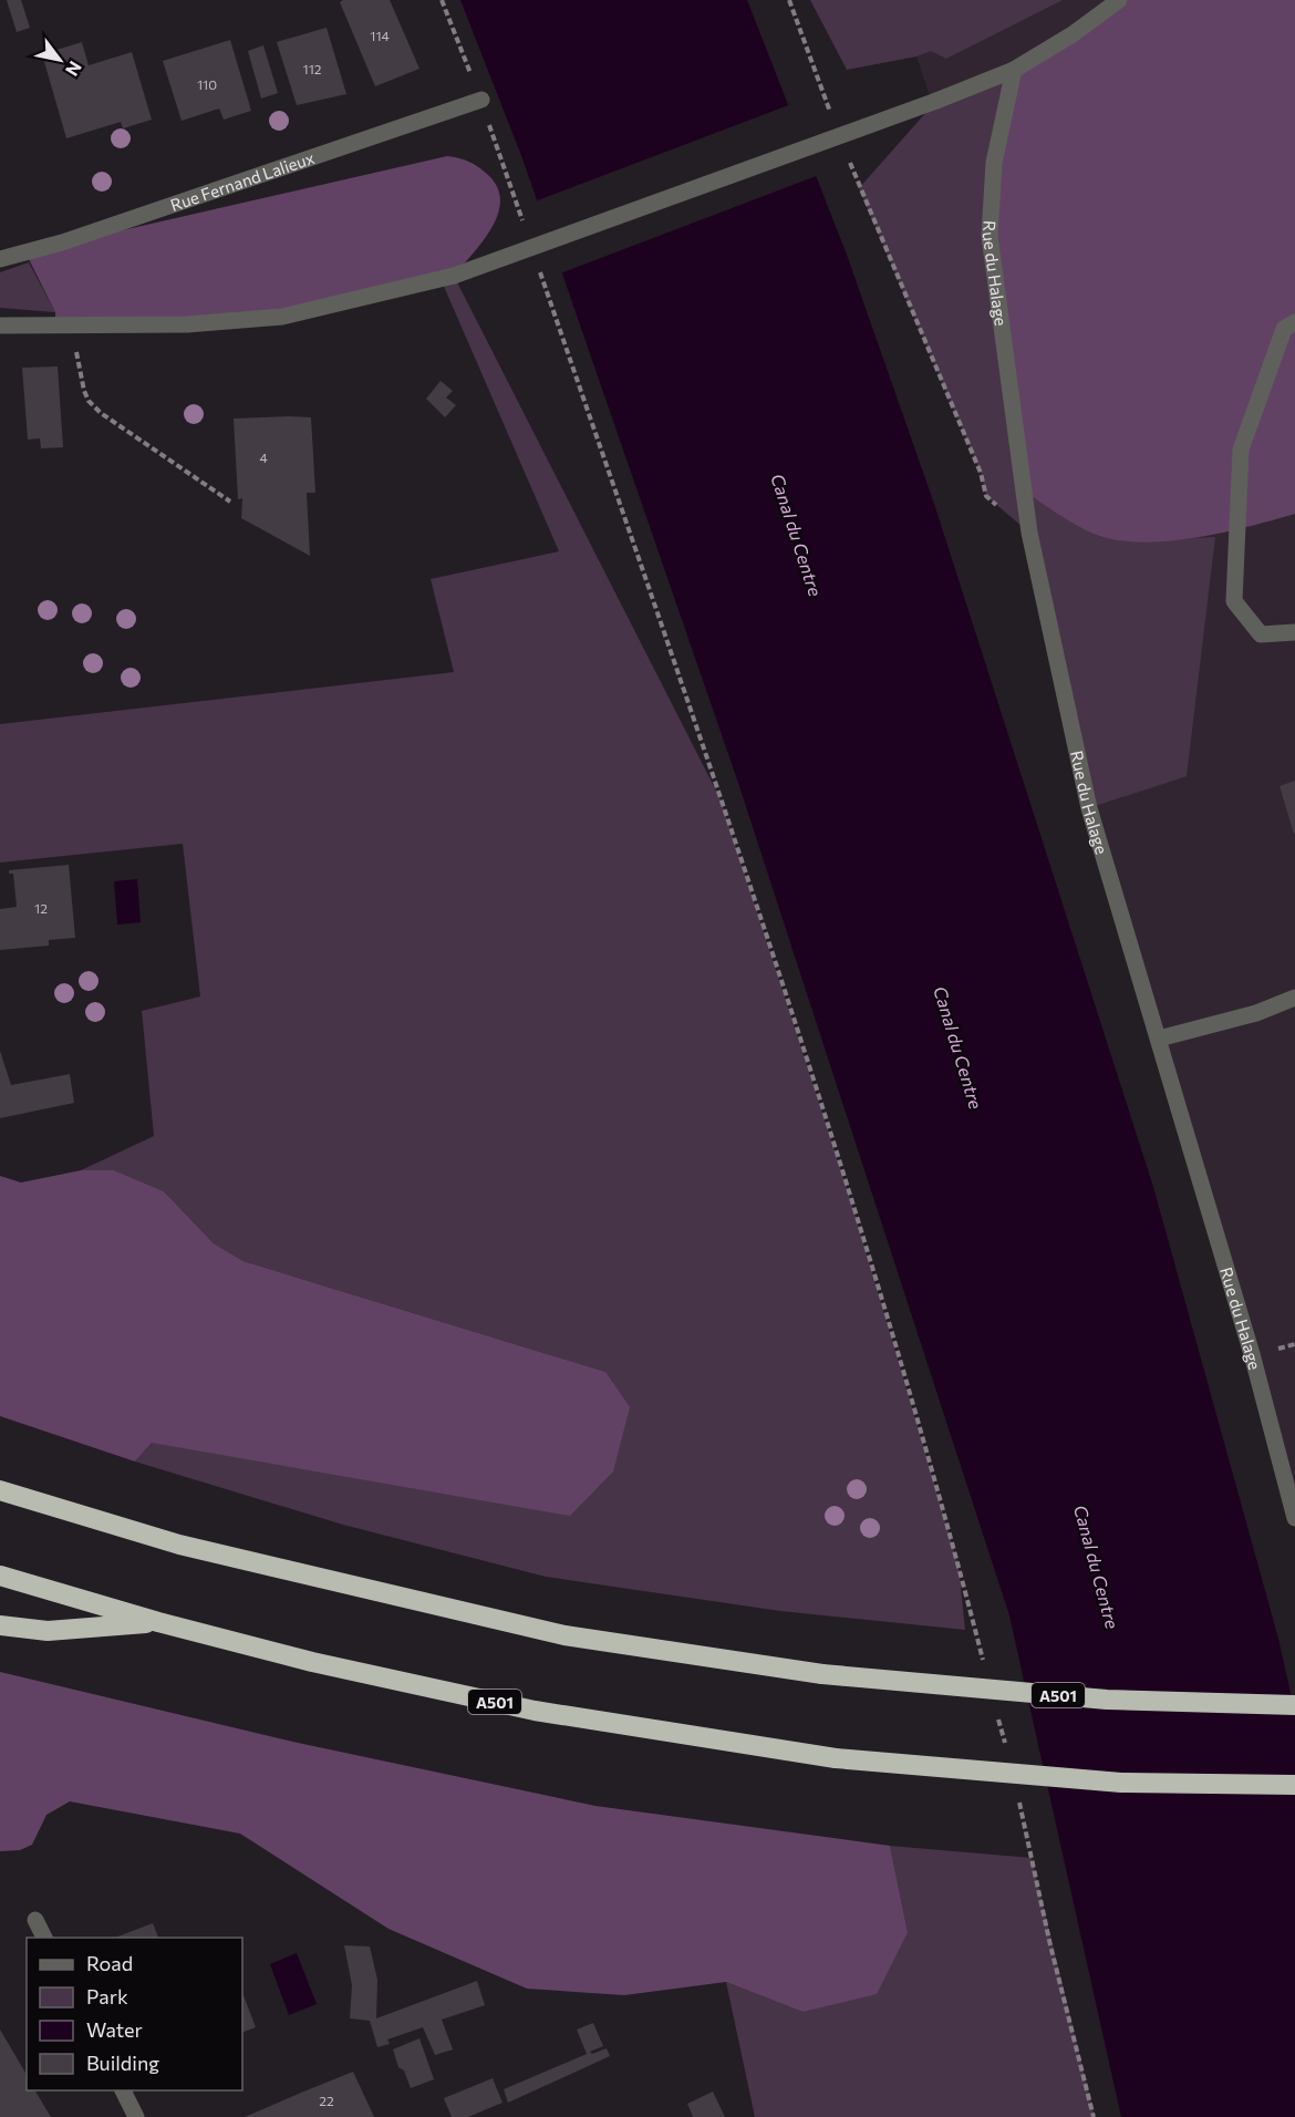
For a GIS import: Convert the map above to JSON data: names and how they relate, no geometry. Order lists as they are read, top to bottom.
{
  "streets": {
    "highway": ["A501"],
    "street": ["Rue Fernand Lalieux", "Rue du Halage"]
  },
  "water": ["Canal du Centre"],
  "house_numbers": [
    "114",
    "112",
    "110",
    "4",
    "12",
    "22"
  ],
  "legend": [
    "Road",
    "Park",
    "Water",
    "Building"
  ],
  "north": "bottom right"
}
